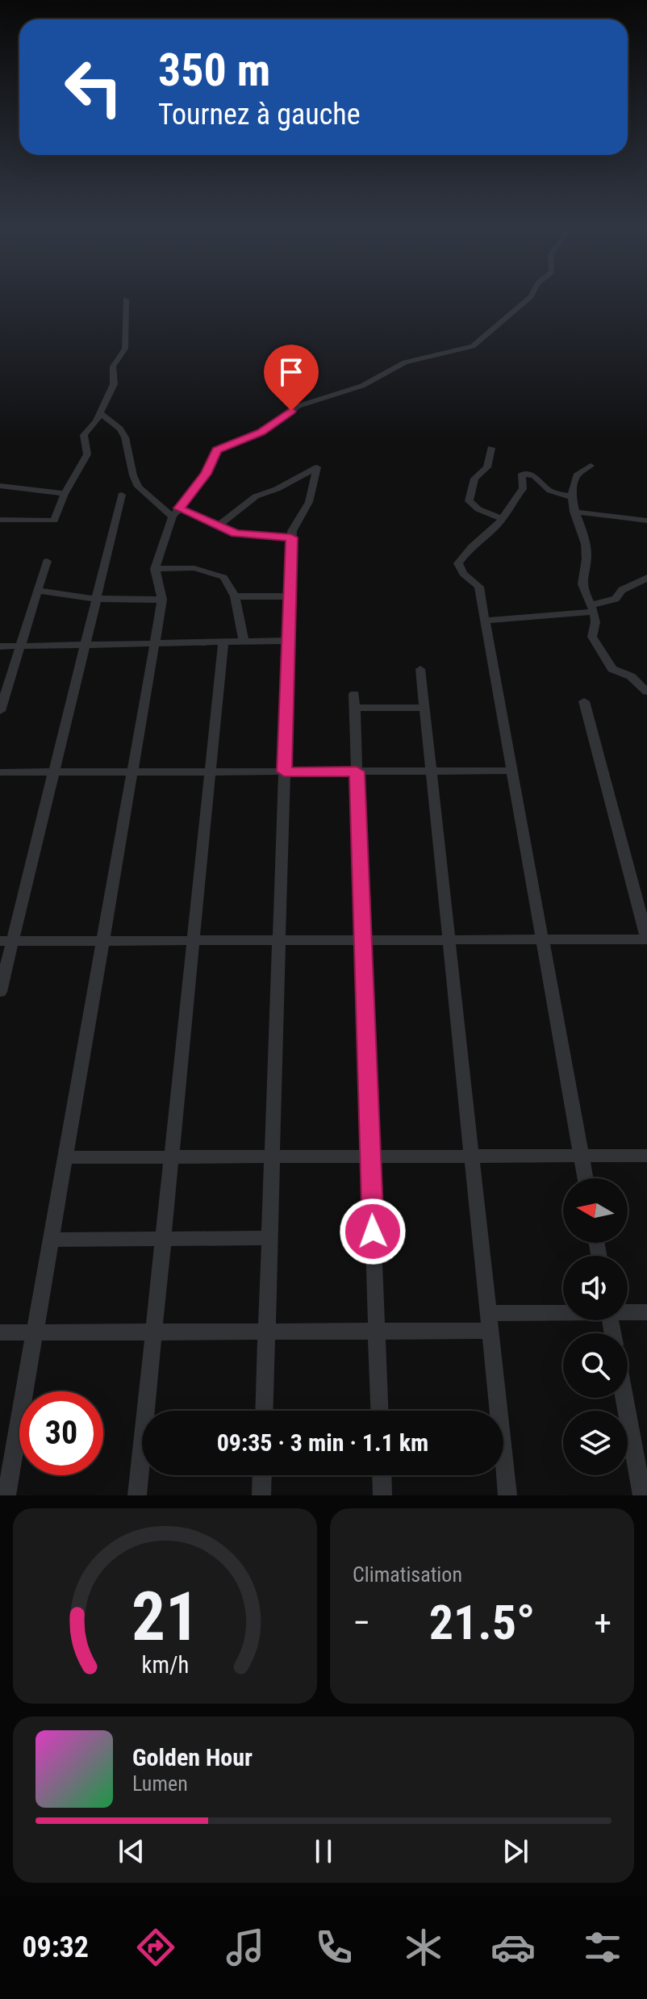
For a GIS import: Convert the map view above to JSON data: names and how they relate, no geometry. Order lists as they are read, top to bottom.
{
  "north": "left",
  "page": {
    "turn": ["350 m", "Tournez à gauche"],
    "limit": "30",
    "trip": "09:35 · 3 min · 1.1 km",
    "tile": "Climatisation",
    "heat": ["−", "21.5°", "+"],
    "song": ["Golden Hour", "Lumen"],
    "tabs": "09:32",
    "gauge": ["21", "km/h"]
  }
}
